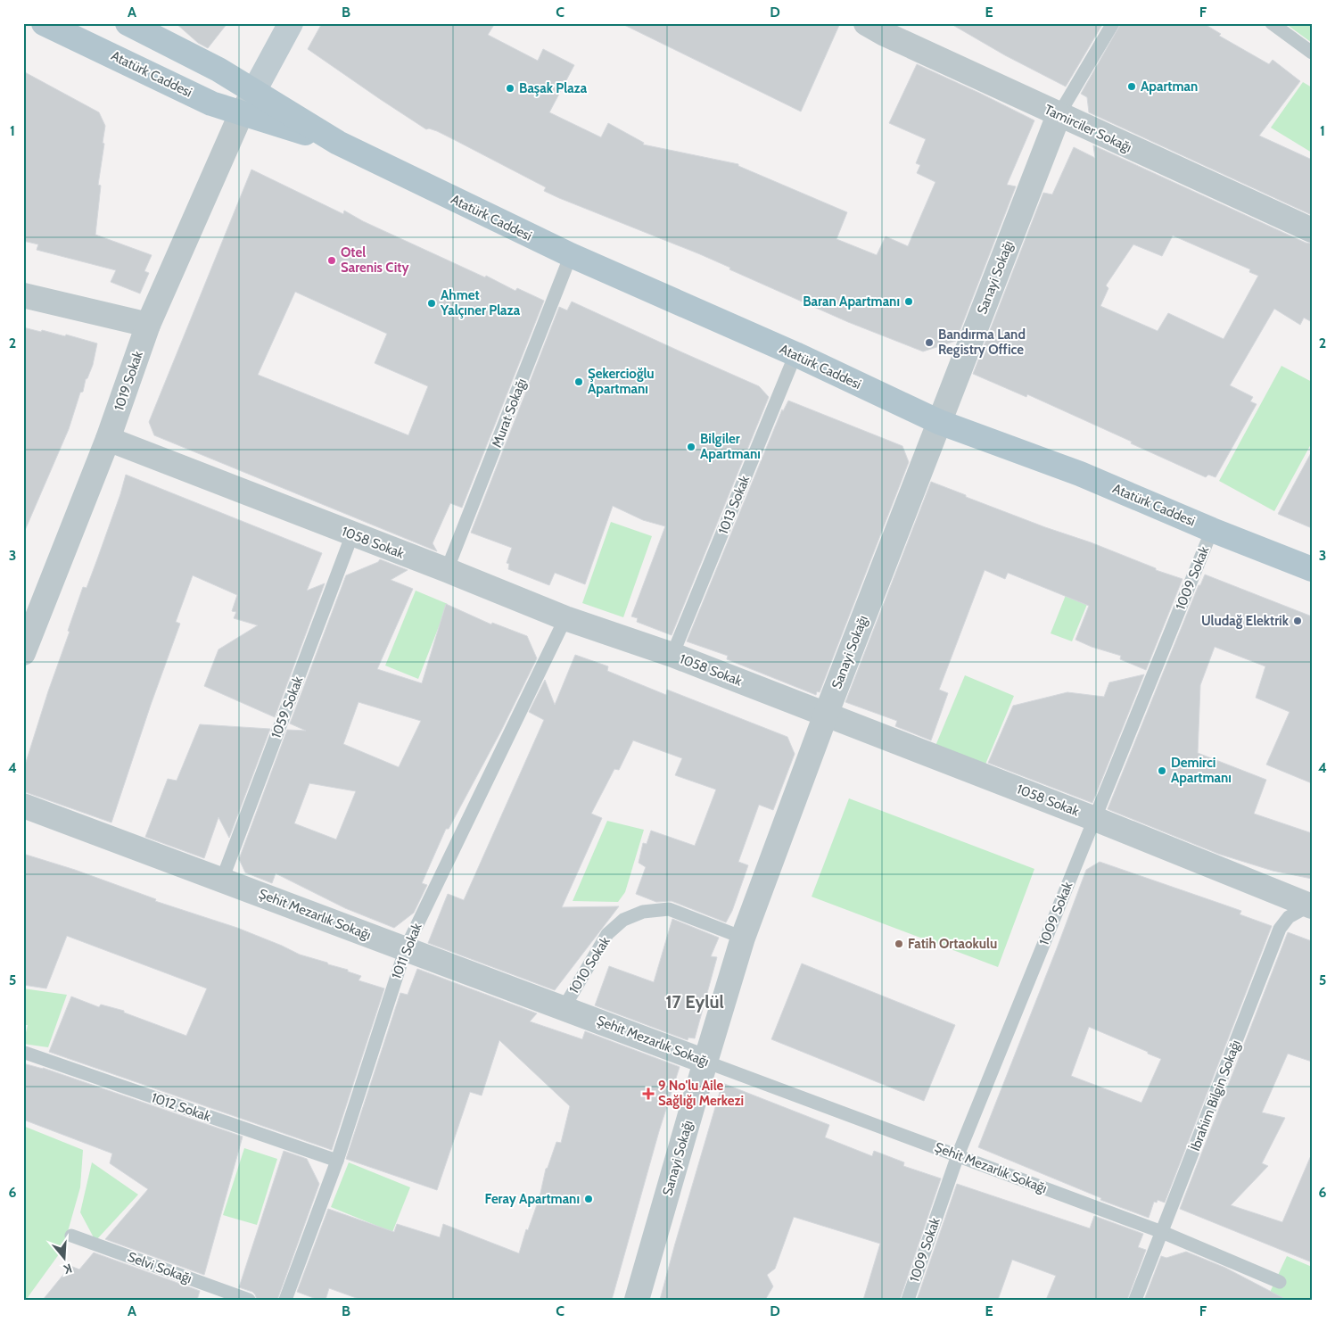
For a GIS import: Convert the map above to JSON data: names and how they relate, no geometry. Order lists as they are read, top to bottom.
{
  "streets": {
    "main road": ["Atatürk Caddesi"],
    "street": [
      "Tamirciler Sokağı",
      "Sanayi Sokağı",
      "1019 Sokak",
      "1058 Sokak",
      "Şehit Mezarlık Sokağı"
    ],
    "lane": [
      "Murat Sokağı",
      "1013 Sokak",
      "1009 Sokak",
      "1059 Sokak",
      "1011 Sokak",
      "1010 Sokak",
      "İbrahim Bilgin Sokağı",
      "1012 Sokak",
      "Selvi Sokağı"
    ]
  },
  "crossings": [
    ["Atatürk Caddesi", "Sanayi Sokağı"],
    ["Atatürk Caddesi", "1019 Sokak"],
    ["Atatürk Caddesi", "Murat Sokağı"],
    ["Atatürk Caddesi", "1013 Sokak"],
    ["Atatürk Caddesi", "1009 Sokak"],
    ["Tamirciler Sokağı", "Sanayi Sokağı"],
    ["Sanayi Sokağı", "1058 Sokak"],
    ["Sanayi Sokağı", "Şehit Mezarlık Sokağı"],
    ["Sanayi Sokağı", "1010 Sokak"],
    ["1019 Sokak", "1058 Sokak"],
    ["Murat Sokağı", "1058 Sokak"],
    ["1013 Sokak", "1058 Sokak"],
    ["1058 Sokak", "1009 Sokak"],
    ["1058 Sokak", "1059 Sokak"],
    ["1058 Sokak", "1011 Sokak"],
    ["1058 Sokak", "İbrahim Bilgin Sokağı"],
    ["1009 Sokak", "Şehit Mezarlık Sokağı"],
    ["1059 Sokak", "Şehit Mezarlık Sokağı"],
    ["Şehit Mezarlık Sokağı", "1011 Sokak"],
    ["Şehit Mezarlık Sokağı", "1010 Sokak"],
    ["Şehit Mezarlık Sokağı", "İbrahim Bilgin Sokağı"],
    ["1011 Sokak", "1012 Sokak"]
  ],
  "districts": ["17 Eylül"],
  "places": {
    "other": [
      "Apartman",
      "Başak Plaza",
      "Otel Sarenis City",
      "Baran Apartmanı",
      "Ahmet Yalçıner Plaza",
      "Bandırma Land Registry Office",
      "Şekercioğlu Apartmanı",
      "Bilgiler Apartmanı",
      "Uludağ Elektrik",
      "Demirci Apartmanı",
      "Fatih Ortaokulu",
      "Feray Apartmanı"
    ],
    "health": ["9 No'lu Aile Sağlığı Merkezi"]
  },
  "north": "bottom",
  "grid": {
    "columns": [
      "A",
      "B",
      "C",
      "D",
      "E",
      "F"
    ],
    "rows": [
      "1",
      "2",
      "3",
      "4",
      "5",
      "6"
    ]
  }
}
